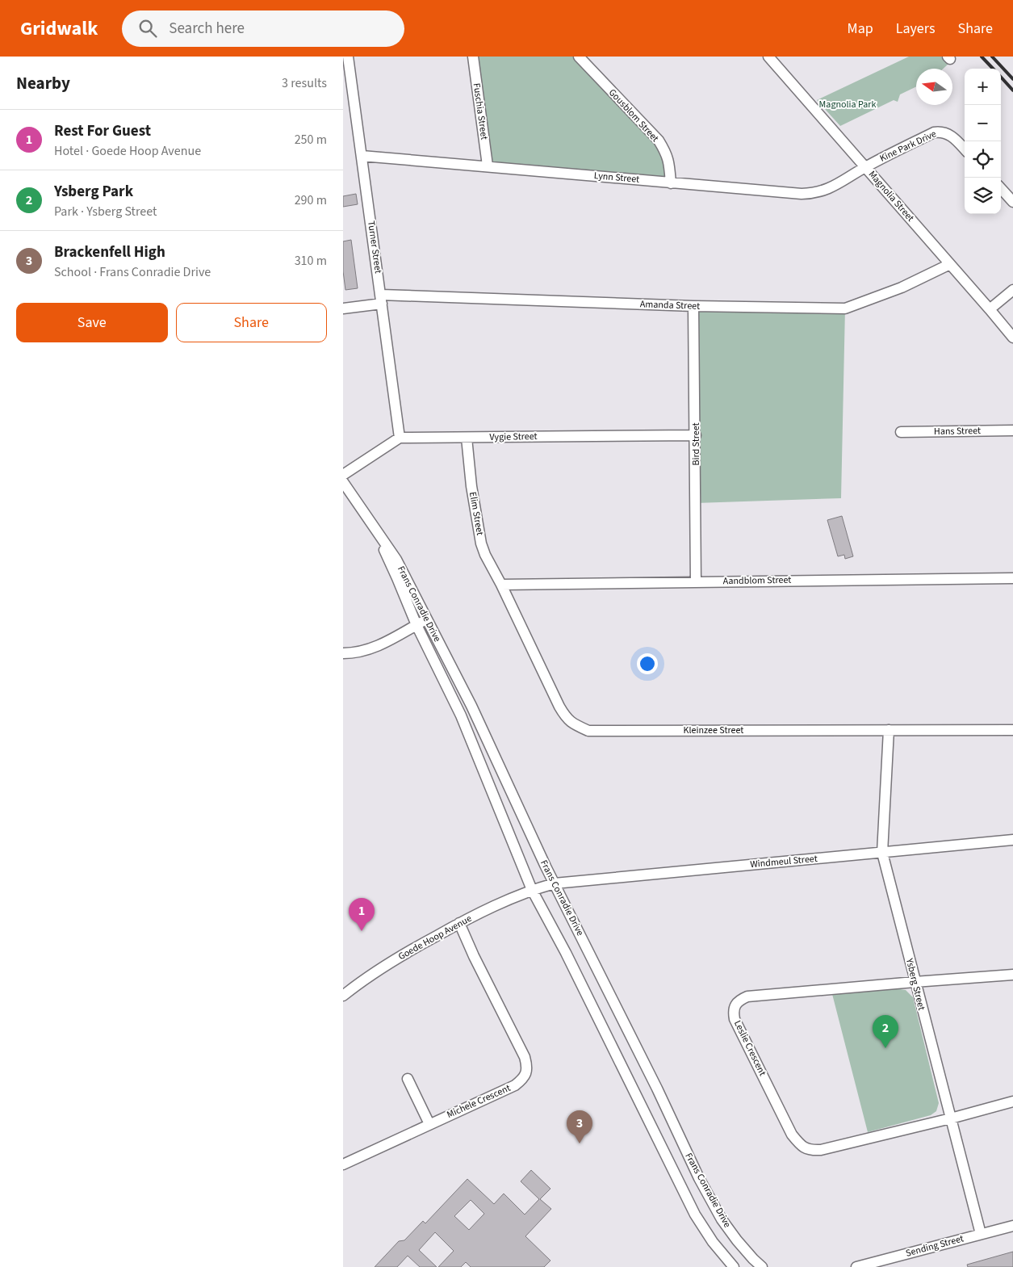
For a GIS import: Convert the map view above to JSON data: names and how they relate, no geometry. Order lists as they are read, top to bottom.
{
  "streets": {
    "street": [
      "Fuschia Street",
      "Gousblom Street",
      "Kine Park Drive",
      "Lynn Street",
      "Magnolia Street",
      "Turner Street",
      "Amanda Street",
      "Hans Street",
      "Vygie Street",
      "Bird Street",
      "Elim Street",
      "Aandblom Street",
      "Frans Conradie Drive",
      "Kleinzee Street",
      "Windmeul Street",
      "Goede Hoop Avenue",
      "Ysberg Street",
      "Leslie Crescent",
      "Michele Crescent",
      "Sending Street"
    ]
  },
  "crossings": [
    ["Fuschia Street", "Lynn Street"],
    ["Gousblom Street", "Lynn Street"],
    ["Kine Park Drive", "Lynn Street"],
    ["Kine Park Drive", "Magnolia Street"],
    ["Lynn Street", "Magnolia Street"],
    ["Lynn Street", "Turner Street"],
    ["Magnolia Street", "Amanda Street"],
    ["Turner Street", "Amanda Street"],
    ["Turner Street", "Vygie Street"],
    ["Amanda Street", "Bird Street"],
    ["Vygie Street", "Bird Street"],
    ["Vygie Street", "Elim Street"],
    ["Bird Street", "Aandblom Street"],
    ["Elim Street", "Aandblom Street"],
    ["Elim Street", "Kleinzee Street"],
    ["Aandblom Street", "Kleinzee Street"],
    ["Frans Conradie Drive", "Windmeul Street"],
    ["Frans Conradie Drive", "Goede Hoop Avenue"],
    ["Kleinzee Street", "Ysberg Street"],
    ["Windmeul Street", "Goede Hoop Avenue"],
    ["Windmeul Street", "Ysberg Street"],
    ["Goede Hoop Avenue", "Michele Crescent"],
    ["Ysberg Street", "Leslie Crescent"],
    ["Ysberg Street", "Sending Street"]
  ],
  "parks": ["Magnolia Park"],
  "north": "left",
  "page": {
    "header": "Gridwalk",
    "search": "Search here",
    "nav": ["Map", "Layers", "Share"],
    "heading": ["Nearby", "3 results"],
    "map_buttons": ["+", "−"],
    "list": [
      {
        "mark": "1",
        "name": "Rest For Guest",
        "note": "Hotel · Goede Hoop Avenue",
        "value": "250 m"
      },
      {
        "mark": "2",
        "name": "Ysberg Park",
        "note": "Park · Ysberg Street",
        "value": "290 m"
      },
      {
        "mark": "3",
        "name": "Brackenfell High",
        "note": "School · Frans Conradie Drive",
        "value": "310 m"
      }
    ],
    "buttons": ["Save", "Share"],
    "pins": ["1", "2", "3"]
  }
}
